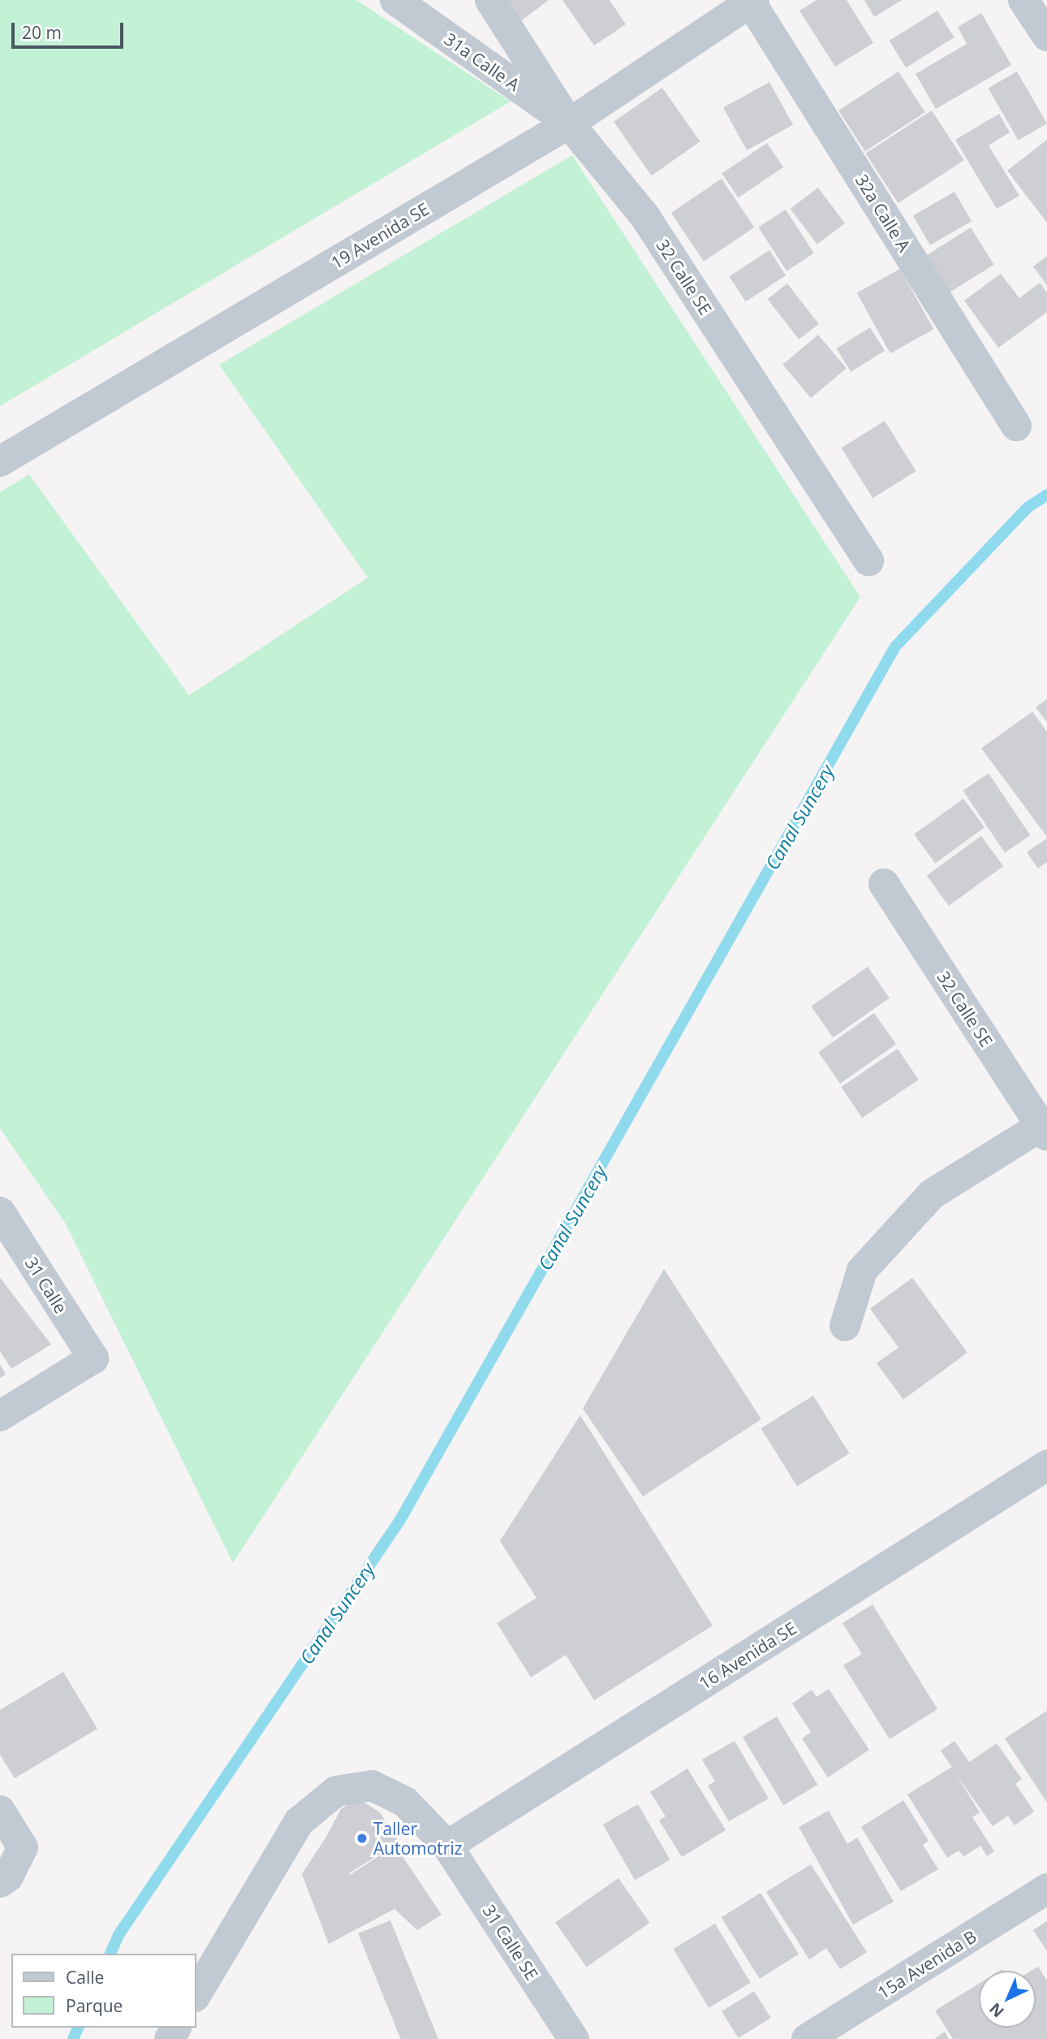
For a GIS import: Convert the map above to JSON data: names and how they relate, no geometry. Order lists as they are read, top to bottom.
{
  "streets": {
    "street": [
      "31a Calle A",
      "32a Calle A",
      "19 Avenida SE",
      "32 Calle SE",
      "31 Calle",
      "16 Avenida SE",
      "31 Calle SE",
      "15a Avenida B"
    ]
  },
  "crossings": [
    ["31a Calle A", "19 Avenida SE"],
    ["31a Calle A", "32 Calle SE"],
    ["32a Calle A", "19 Avenida SE"],
    ["19 Avenida SE", "32 Calle SE"],
    ["16 Avenida SE", "31 Calle SE"]
  ],
  "water": ["Canal Suncery"],
  "places": ["Taller Automotriz"],
  "legend": ["Calle", "Parque"],
  "scale_bar": "20 m",
  "north": "bottom left"
}
